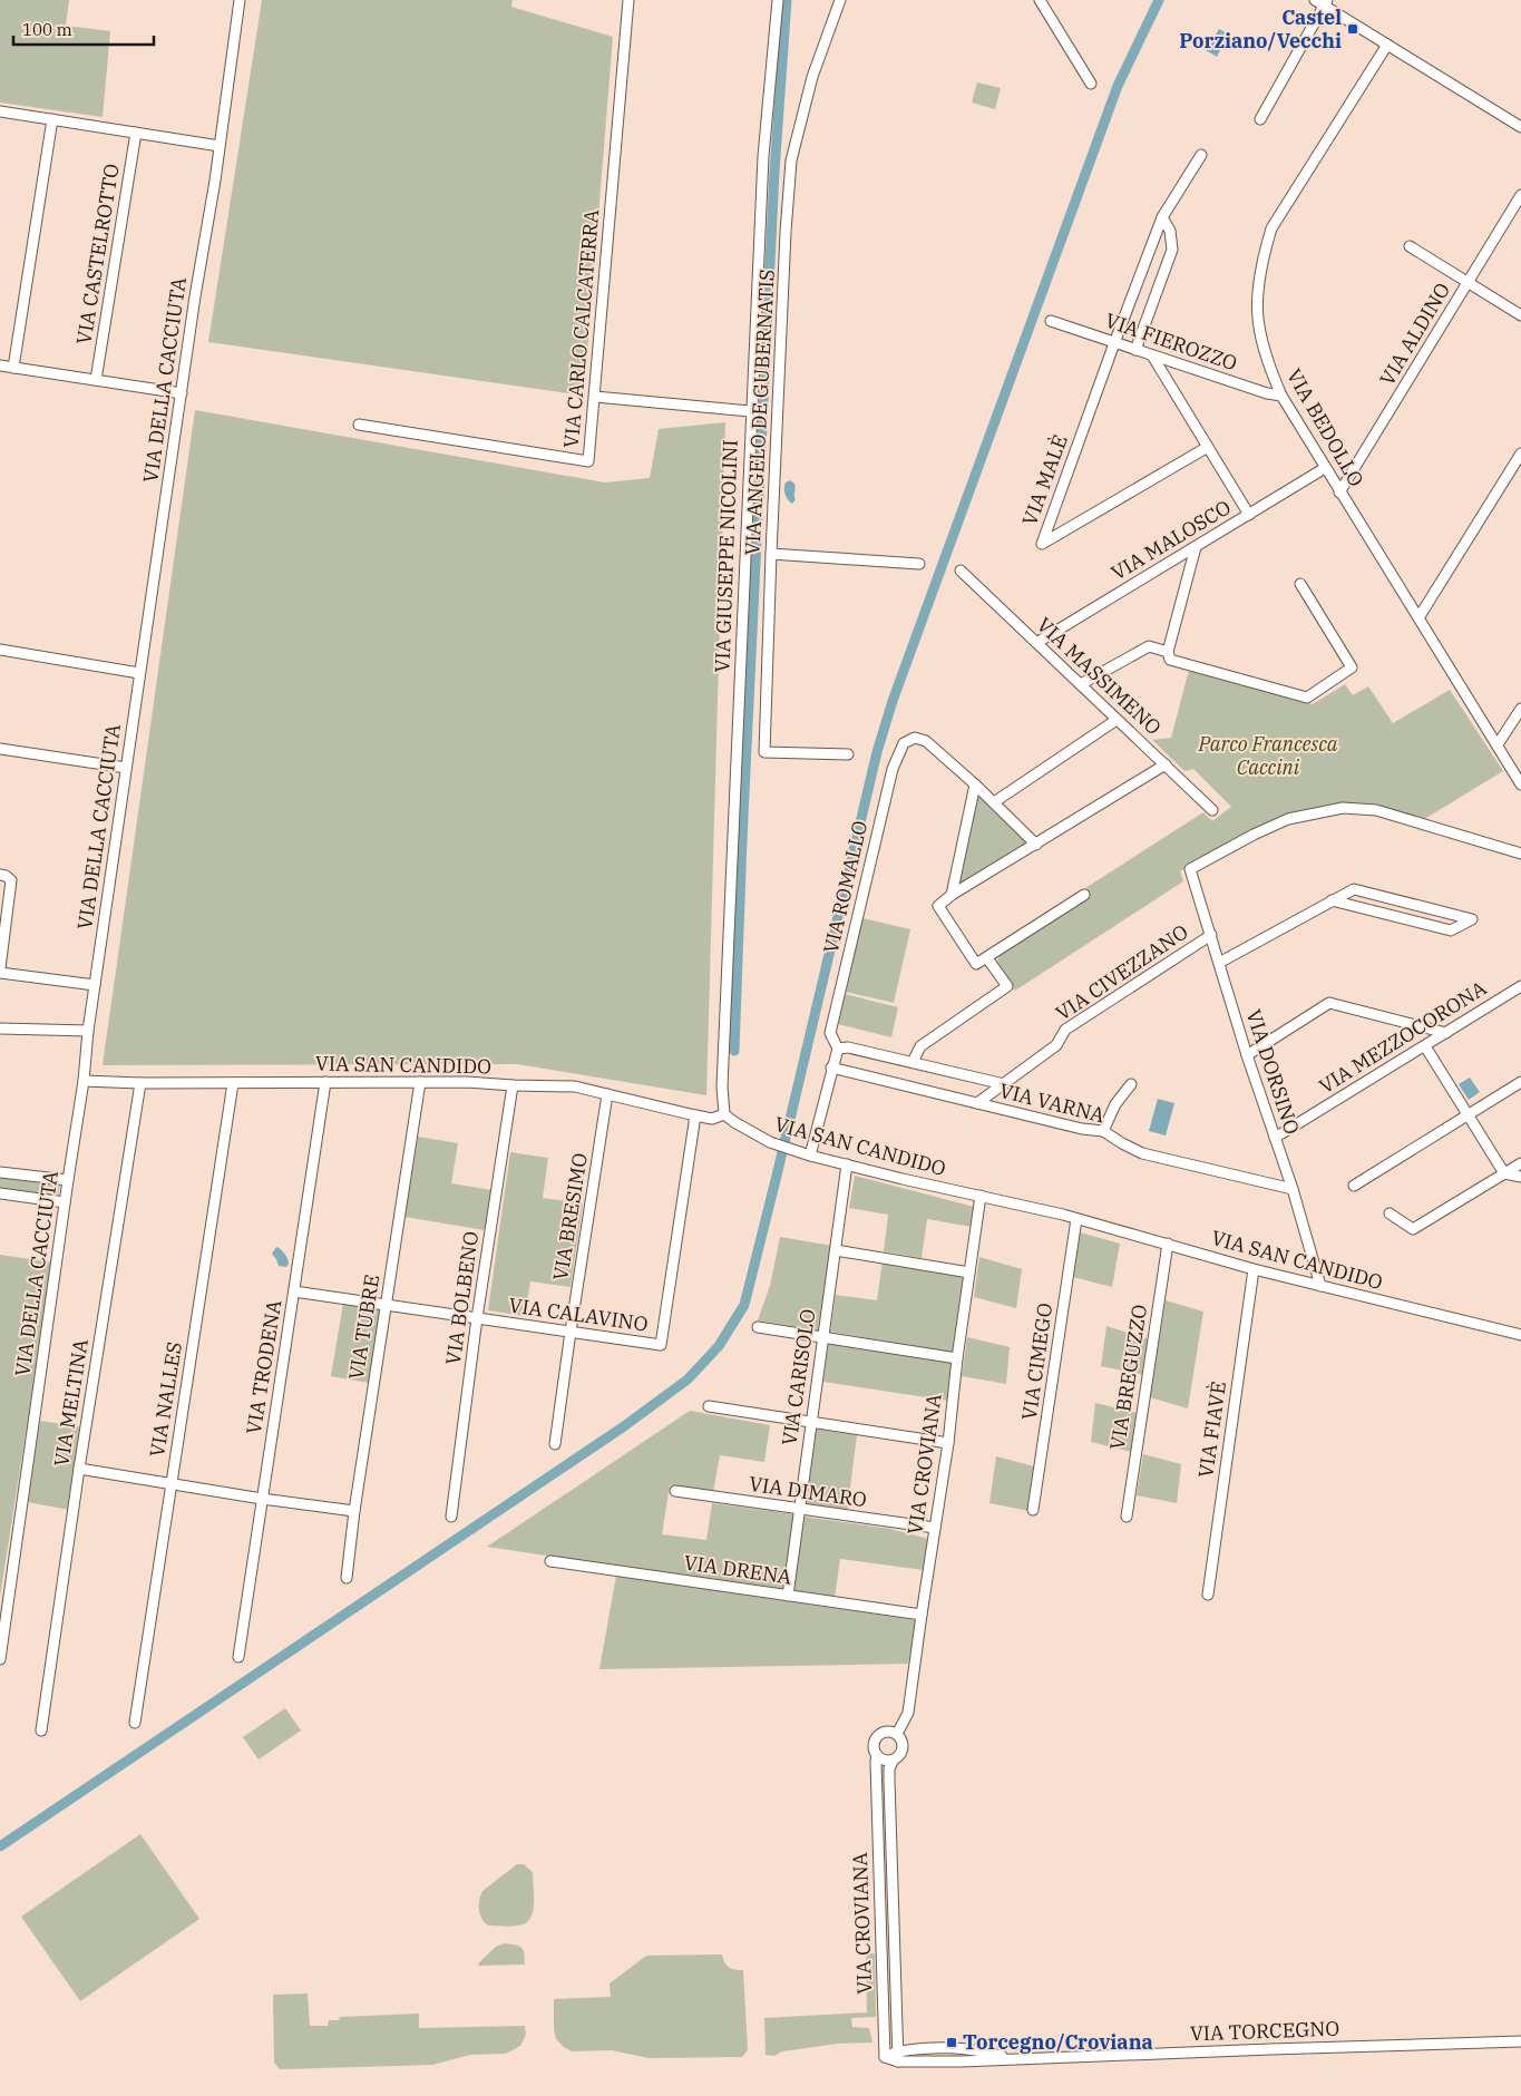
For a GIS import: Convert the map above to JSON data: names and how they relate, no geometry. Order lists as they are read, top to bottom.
{
  "streets": {
    "street": [
      "VIA CASTELROTTO",
      "VIA CARLO CALCATERRA",
      "VIA ALDINO",
      "VIA FIEROZZO",
      "VIA DELLA CACCIUTA",
      "VIA ANGELO DE GUBERNATIS",
      "VIA BEDOLLO",
      "VIA MALÈ",
      "VIA MALOSCO",
      "VIA GIUSEPPE NICOLINI",
      "VIA MASSIMENO",
      "VIA ROMALLO",
      "VIA CIVEZZANO",
      "VIA MEZZOCORONA",
      "VIA SAN CANDIDO",
      "VIA DORSINO",
      "VIA VARNA",
      "VIA BRESIMO",
      "VIA BOLBENO",
      "VIA CALAVINO",
      "VIA TUBRE",
      "VIA CIMEGO",
      "VIA TRODENA",
      "VIA CARISOLO",
      "VIA BREGUZZO",
      "VIA NALLES",
      "VIA MELTINA",
      "VIA FIAVÈ",
      "VIA CROVIANA",
      "VIA DIMARO",
      "VIA DRENA",
      "VIA TORCEGNO"
    ]
  },
  "crossings": [
    ["VIA ALDINO", "VIA BEDOLLO"],
    ["VIA FIEROZZO", "VIA BEDOLLO"],
    ["VIA FIEROZZO", "VIA MALÈ"],
    ["VIA DELLA CACCIUTA", "VIA SAN CANDIDO"],
    ["VIA BEDOLLO", "VIA MALOSCO"],
    ["VIA MALOSCO", "VIA MASSIMENO"],
    ["VIA GIUSEPPE NICOLINI", "VIA SAN CANDIDO"],
    ["VIA CIVEZZANO", "VIA DORSINO"],
    ["VIA CIVEZZANO", "VIA VARNA"],
    ["VIA MEZZOCORONA", "VIA DORSINO"],
    ["VIA SAN CANDIDO", "VIA DORSINO"],
    ["VIA SAN CANDIDO", "VIA BRESIMO"],
    ["VIA SAN CANDIDO", "VIA BOLBENO"],
    ["VIA SAN CANDIDO", "VIA CALAVINO"],
    ["VIA SAN CANDIDO", "VIA TUBRE"],
    ["VIA SAN CANDIDO", "VIA CIMEGO"],
    ["VIA SAN CANDIDO", "VIA TRODENA"],
    ["VIA SAN CANDIDO", "VIA CARISOLO"],
    ["VIA SAN CANDIDO", "VIA BREGUZZO"],
    ["VIA SAN CANDIDO", "VIA NALLES"],
    ["VIA SAN CANDIDO", "VIA MELTINA"],
    ["VIA SAN CANDIDO", "VIA FIAVÈ"],
    ["VIA SAN CANDIDO", "VIA CROVIANA"],
    ["VIA DORSINO", "VIA VARNA"],
    ["VIA BRESIMO", "VIA CALAVINO"],
    ["VIA BOLBENO", "VIA CALAVINO"],
    ["VIA CALAVINO", "VIA TUBRE"],
    ["VIA CALAVINO", "VIA TRODENA"],
    ["VIA CARISOLO", "VIA DIMARO"],
    ["VIA CARISOLO", "VIA DRENA"],
    ["VIA CROVIANA", "VIA DIMARO"],
    ["VIA CROVIANA", "VIA DRENA"],
    ["VIA CROVIANA", "VIA TORCEGNO"]
  ],
  "parks": ["Parco Francesca Caccini"],
  "places": {
    "transit": ["Castel Porziano/Vecchi", "Torcegno/Croviana"]
  },
  "scale_bar": "100 m"
}
